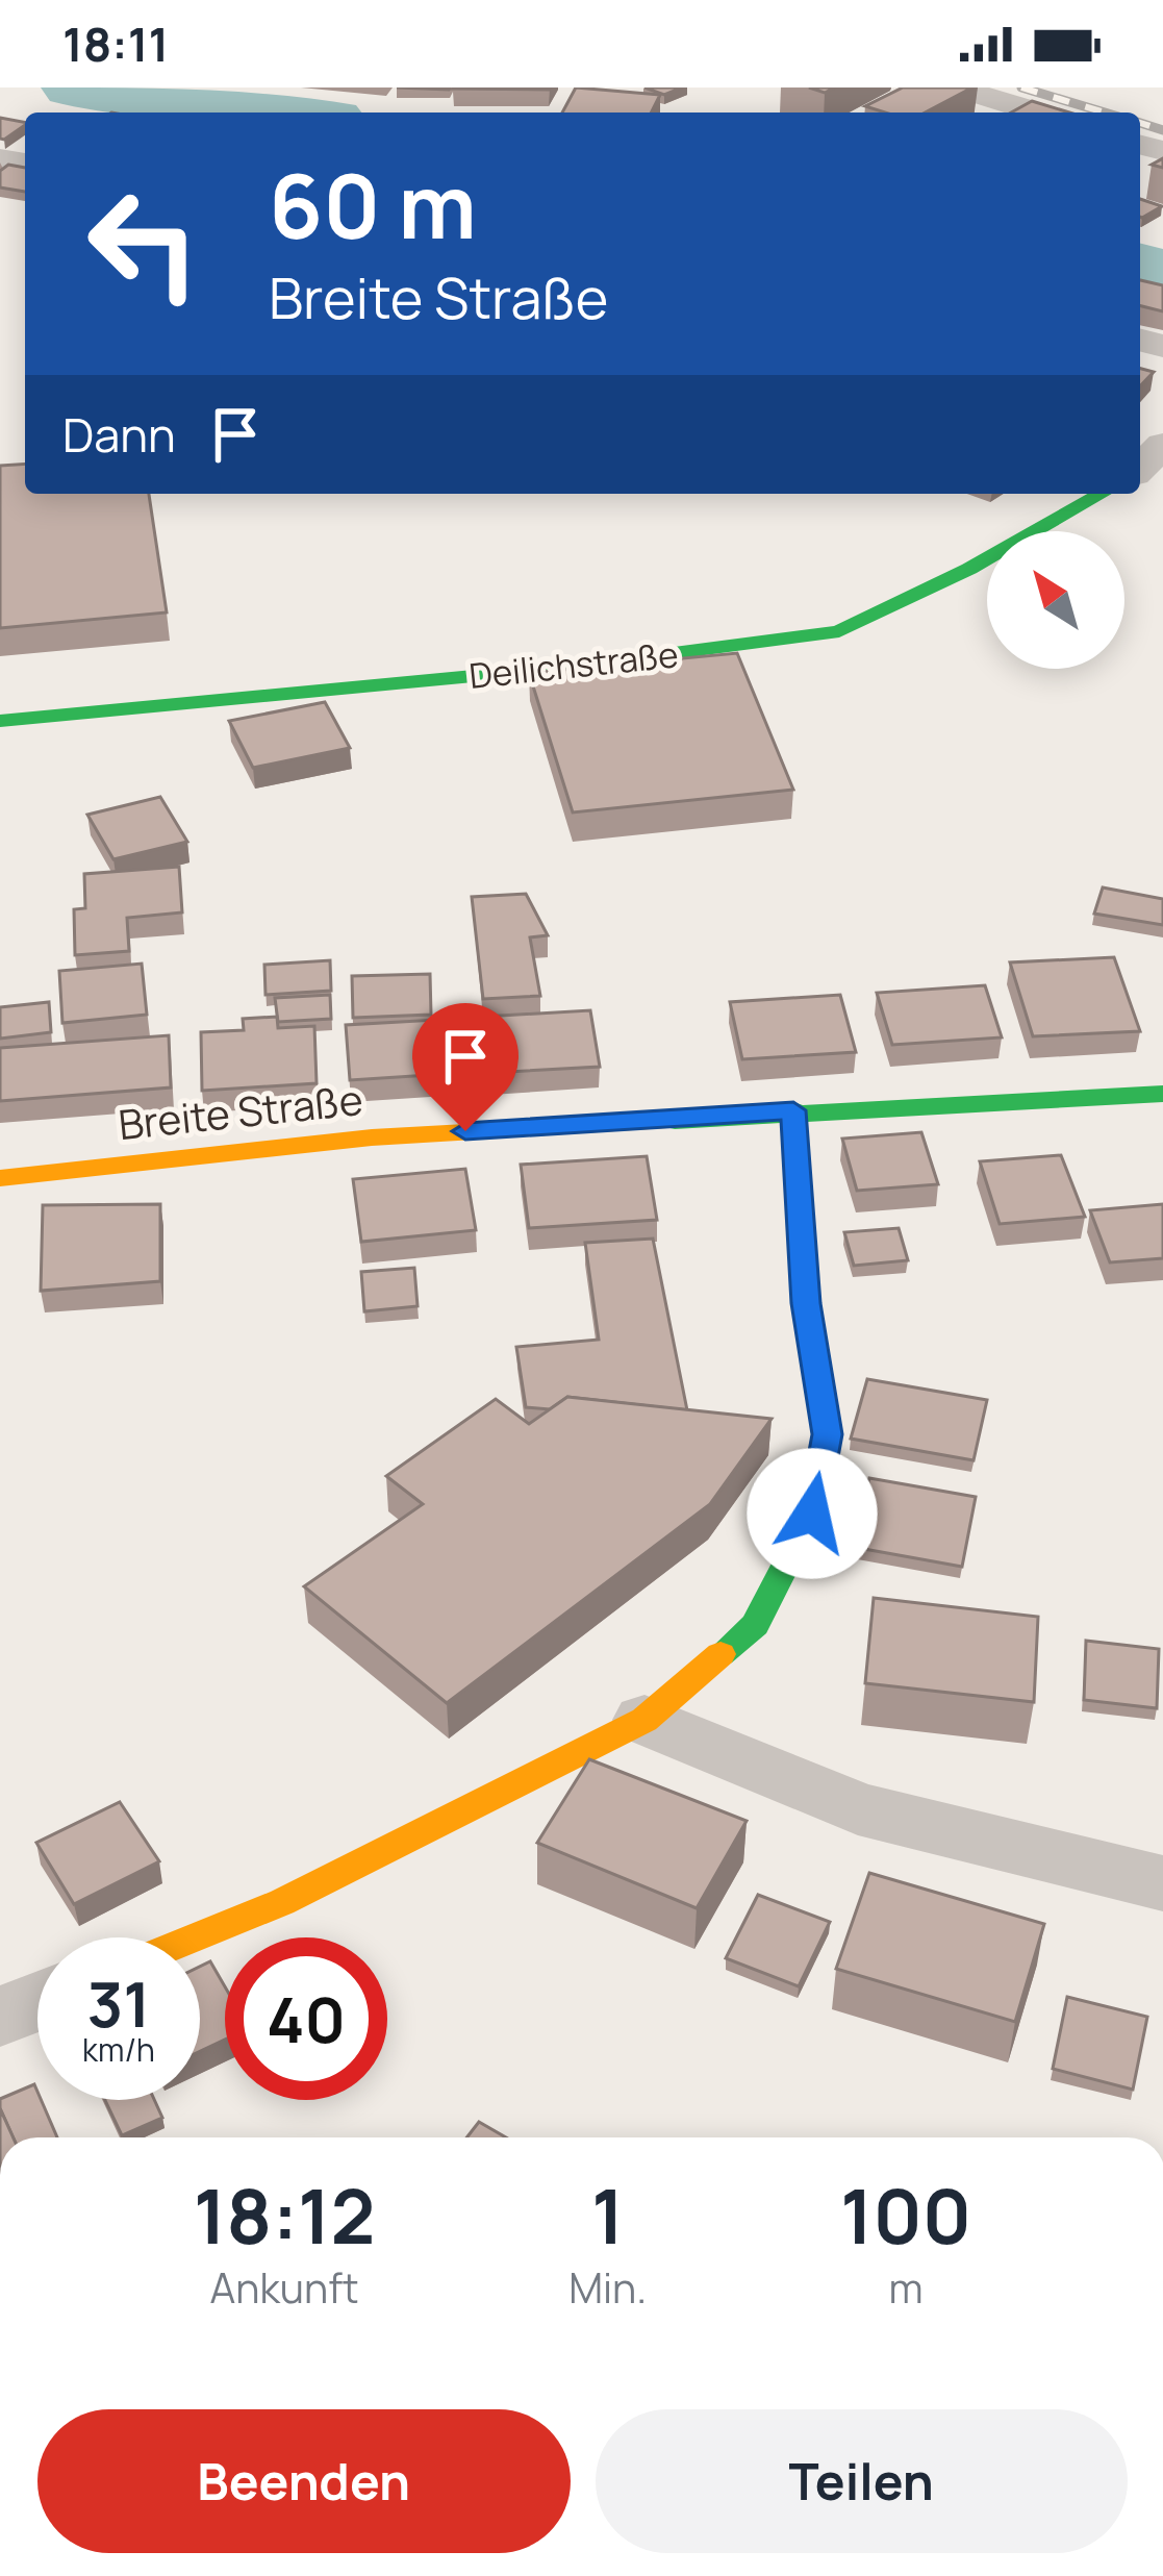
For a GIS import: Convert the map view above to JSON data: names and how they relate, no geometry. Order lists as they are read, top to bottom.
{
  "streets": {
    "street": ["Deilichstraße", "Breite Straße"]
  },
  "north": "top left",
  "page": {
    "status": "18:11",
    "turn": ["60 m", "Breite Straße"],
    "then": "Dann",
    "speed": "31 km/h",
    "limit": "40",
    "eta": [
      "18:12",
      "Ankunft",
      "1",
      "Min.",
      "100",
      "m"
    ],
    "buttons": ["Beenden", "Teilen"]
  }
}
